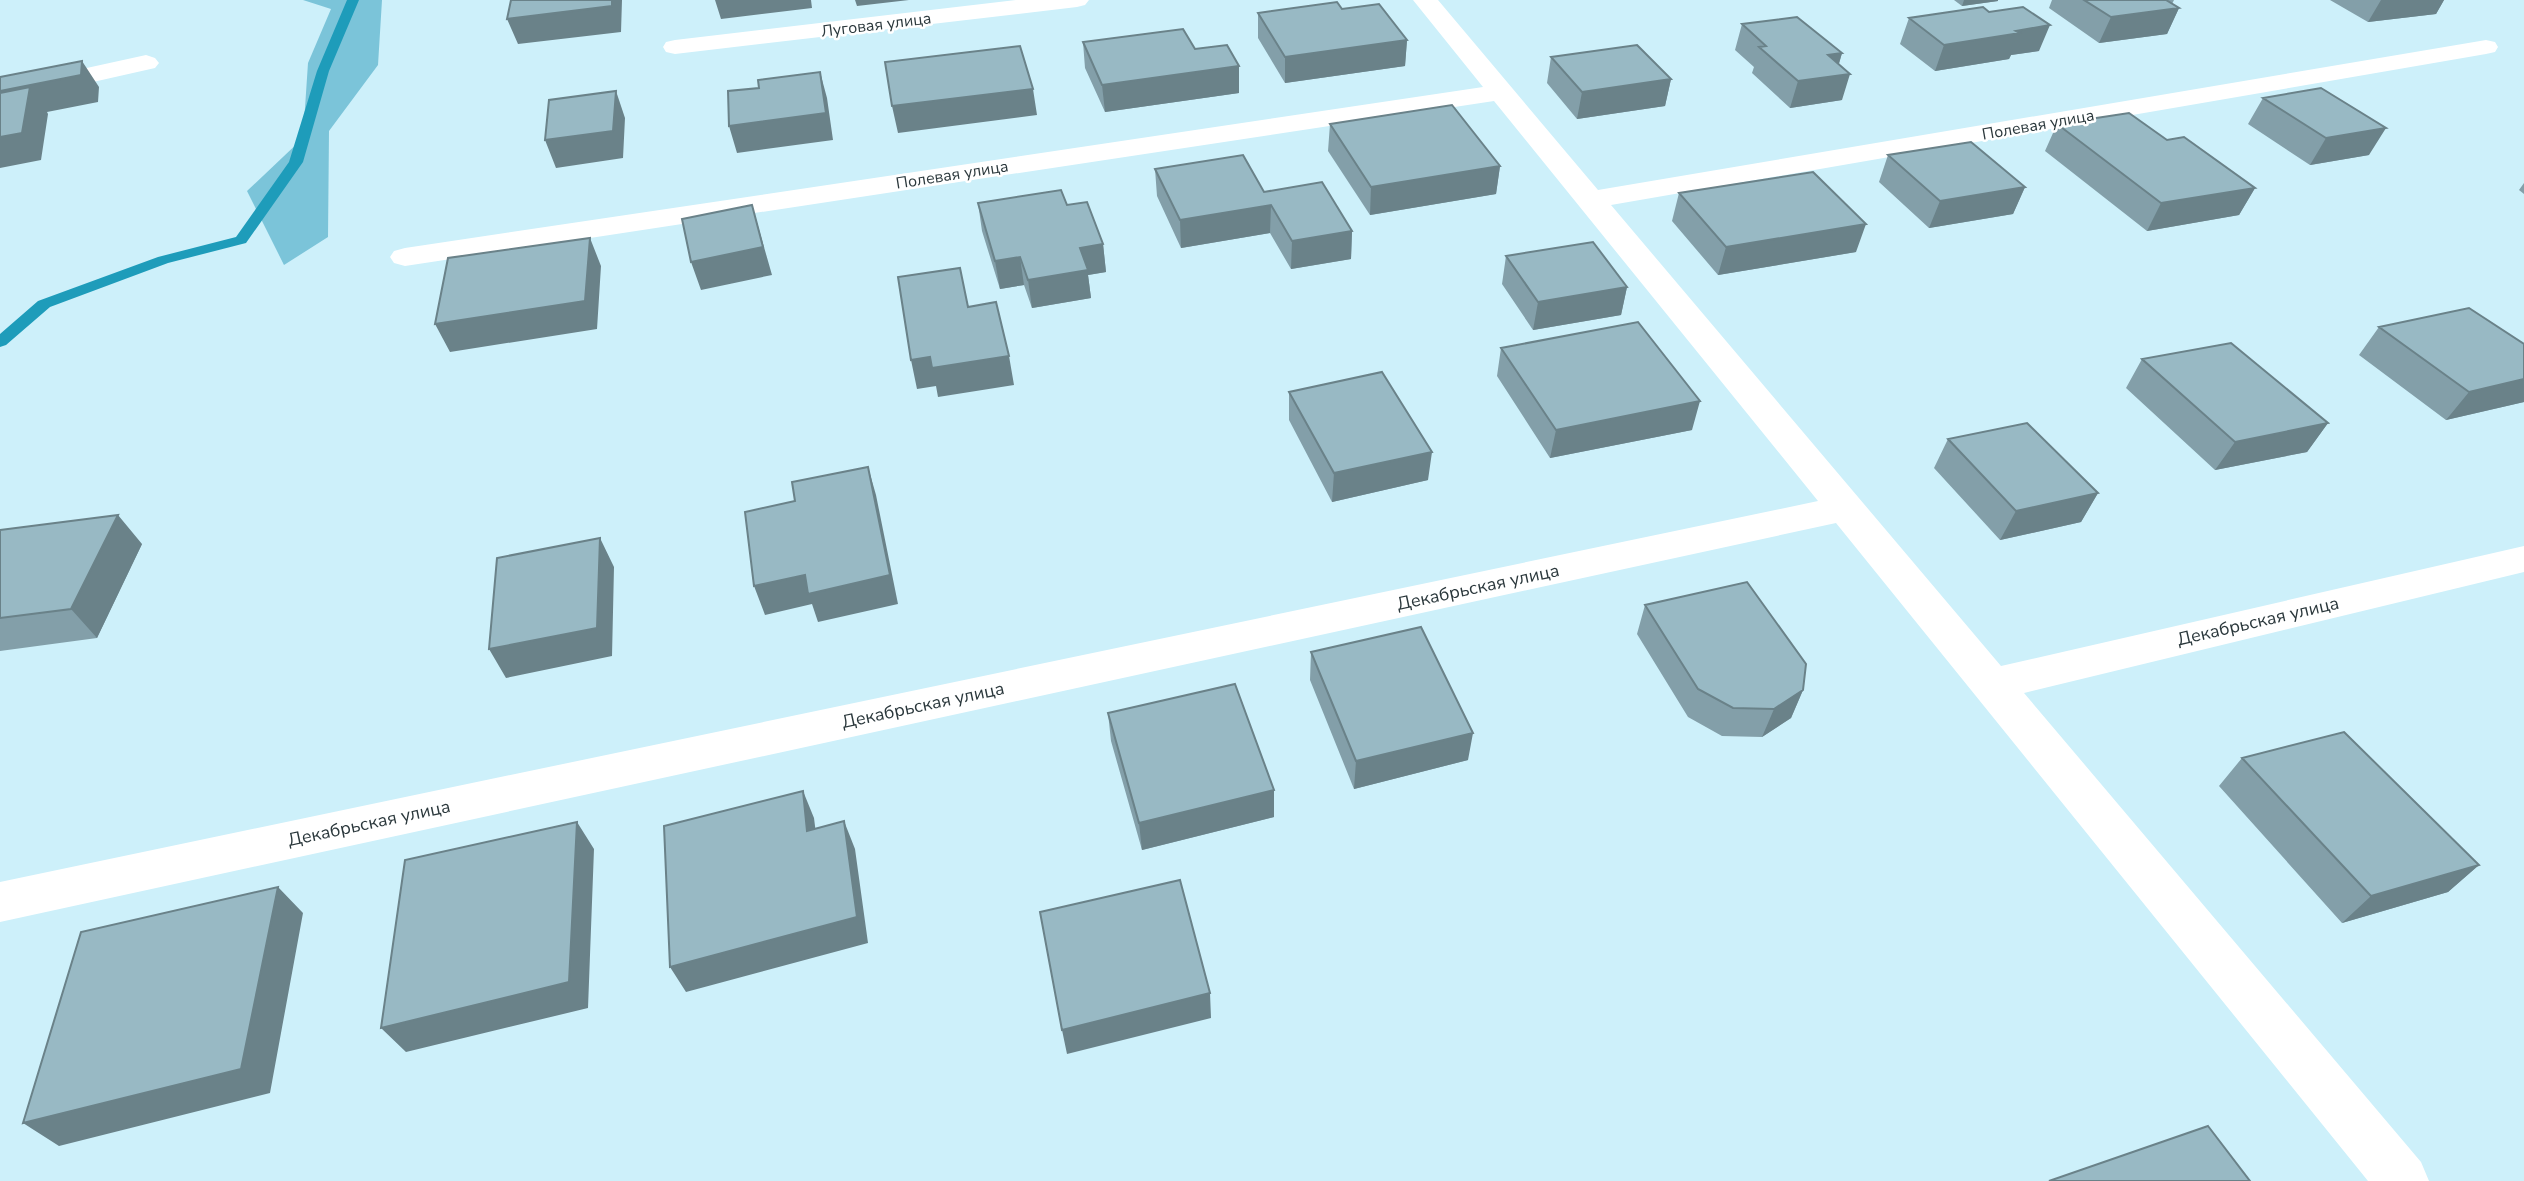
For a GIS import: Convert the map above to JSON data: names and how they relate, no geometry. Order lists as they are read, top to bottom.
{
  "streets": {
    "street": ["Луговая улица", "Полевая улица", "Декабрьская улица"]
  }
}
